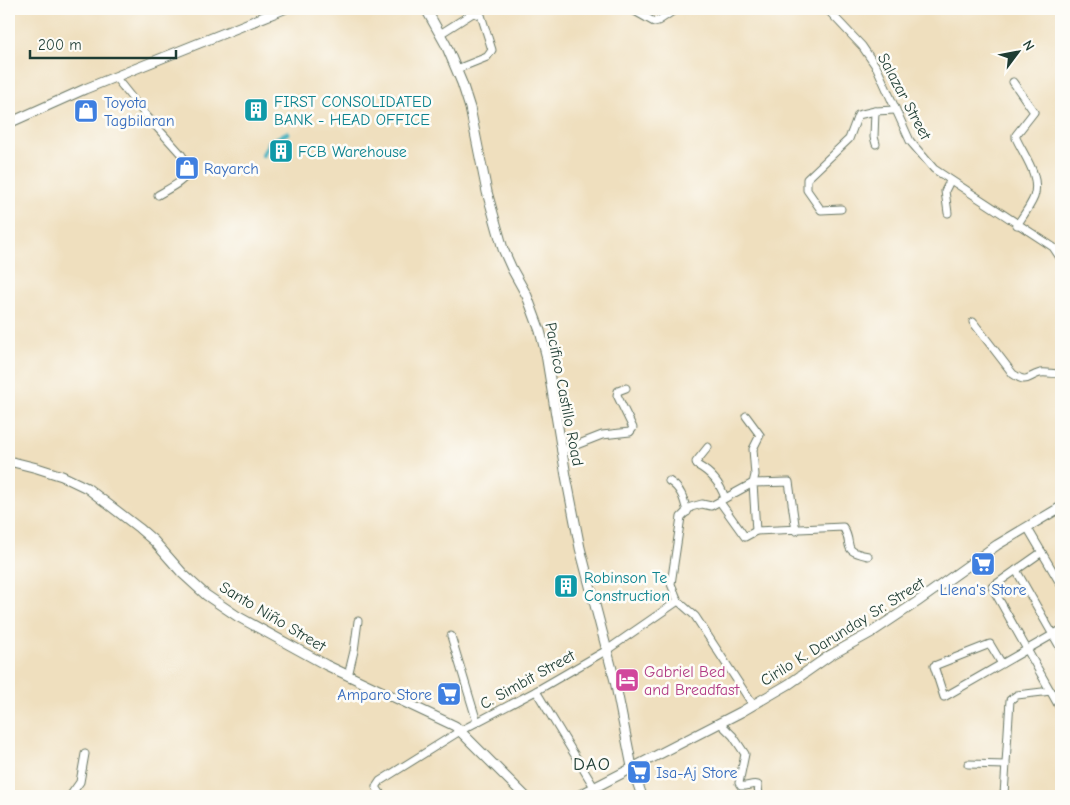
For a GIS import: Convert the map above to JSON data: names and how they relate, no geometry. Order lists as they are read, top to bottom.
{
  "streets": {
    "main road": ["Pacifico Castillo Road", "Santo Niño Street", "Cirilo K. Darunday Sr. Street"],
    "street": ["Salazar Street", "C. Simbit Street"]
  },
  "crossings": [
    ["Pacifico Castillo Road", "Cirilo K. Darunday Sr. Street"],
    ["Pacifico Castillo Road", "C. Simbit Street"],
    ["Santo Niño Street", "C. Simbit Street"]
  ],
  "districts": ["DAO"],
  "places": {
    "building": ["FIRST CONSOLIDATED BANK - HEAD OFFICE", "FCB Warehouse", "Robinson Te Construction"],
    "shop": ["Toyota Tagbilaran", "Rayarch"],
    "supermarket": ["Llena's Store", "Amparo Store", "Isa-Aj Store"],
    "hotel": ["Gabriel Bed and Breadfast"]
  },
  "scale_bar": "200 m",
  "north": "top right"
}
